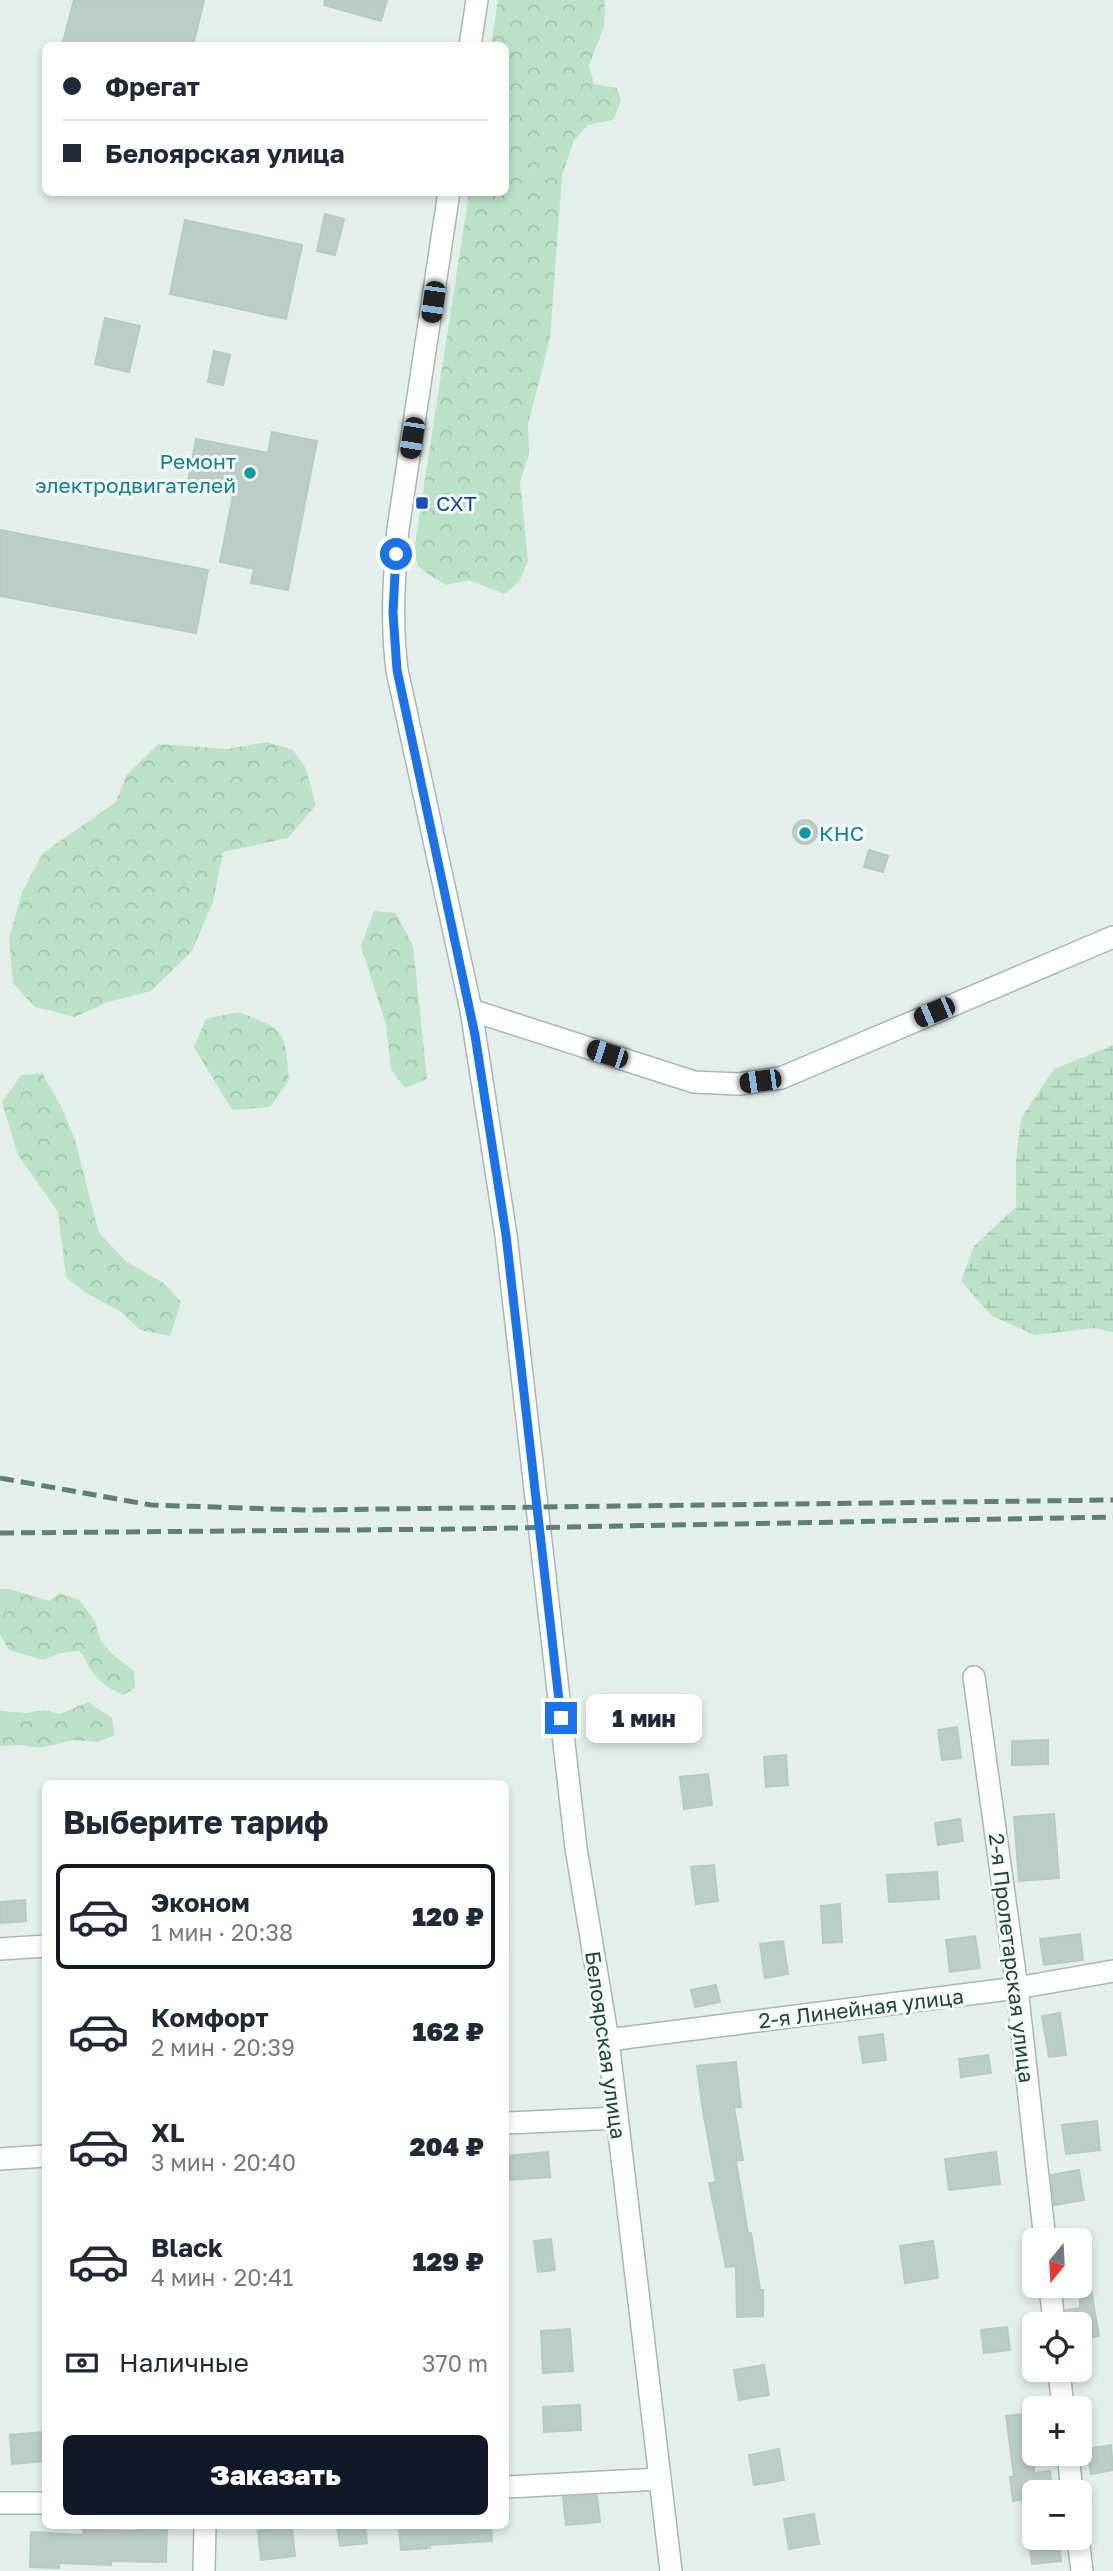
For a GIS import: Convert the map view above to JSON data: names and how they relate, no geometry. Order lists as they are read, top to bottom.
{
  "streets": {
    "street": ["2-я Пролетарская улица", "2-я Линейная улица", "Белоярская улица"]
  },
  "crossings": [
    ["2-я Пролетарская улица", "2-я Линейная улица"],
    ["2-я Линейная улица", "Белоярская улица"]
  ],
  "places": {
    "other": ["Ремонт электродвигателей", "КНС"],
    "transit": ["СХТ"]
  },
  "north": "bottom",
  "page": {
    "banner": ["Фрегат", "Белоярская улица"],
    "bubble": "1 мин",
    "heading": "Выберите тариф",
    "list": [
      {
        "name": "Эконом",
        "note": "1 мин · 20:38",
        "value": "120 ₽"
      },
      {
        "name": "Комфорт",
        "note": "2 мин · 20:39",
        "value": "162 ₽"
      },
      {
        "name": "XL",
        "note": "3 мин · 20:40",
        "value": "204 ₽"
      },
      {
        "name": "Black",
        "note": "4 мин · 20:41",
        "value": "129 ₽"
      }
    ],
    "map_buttons": ["+", "−"],
    "pay": ["Наличные", "370 m"],
    "buttons": "Заказать"
  }
}
